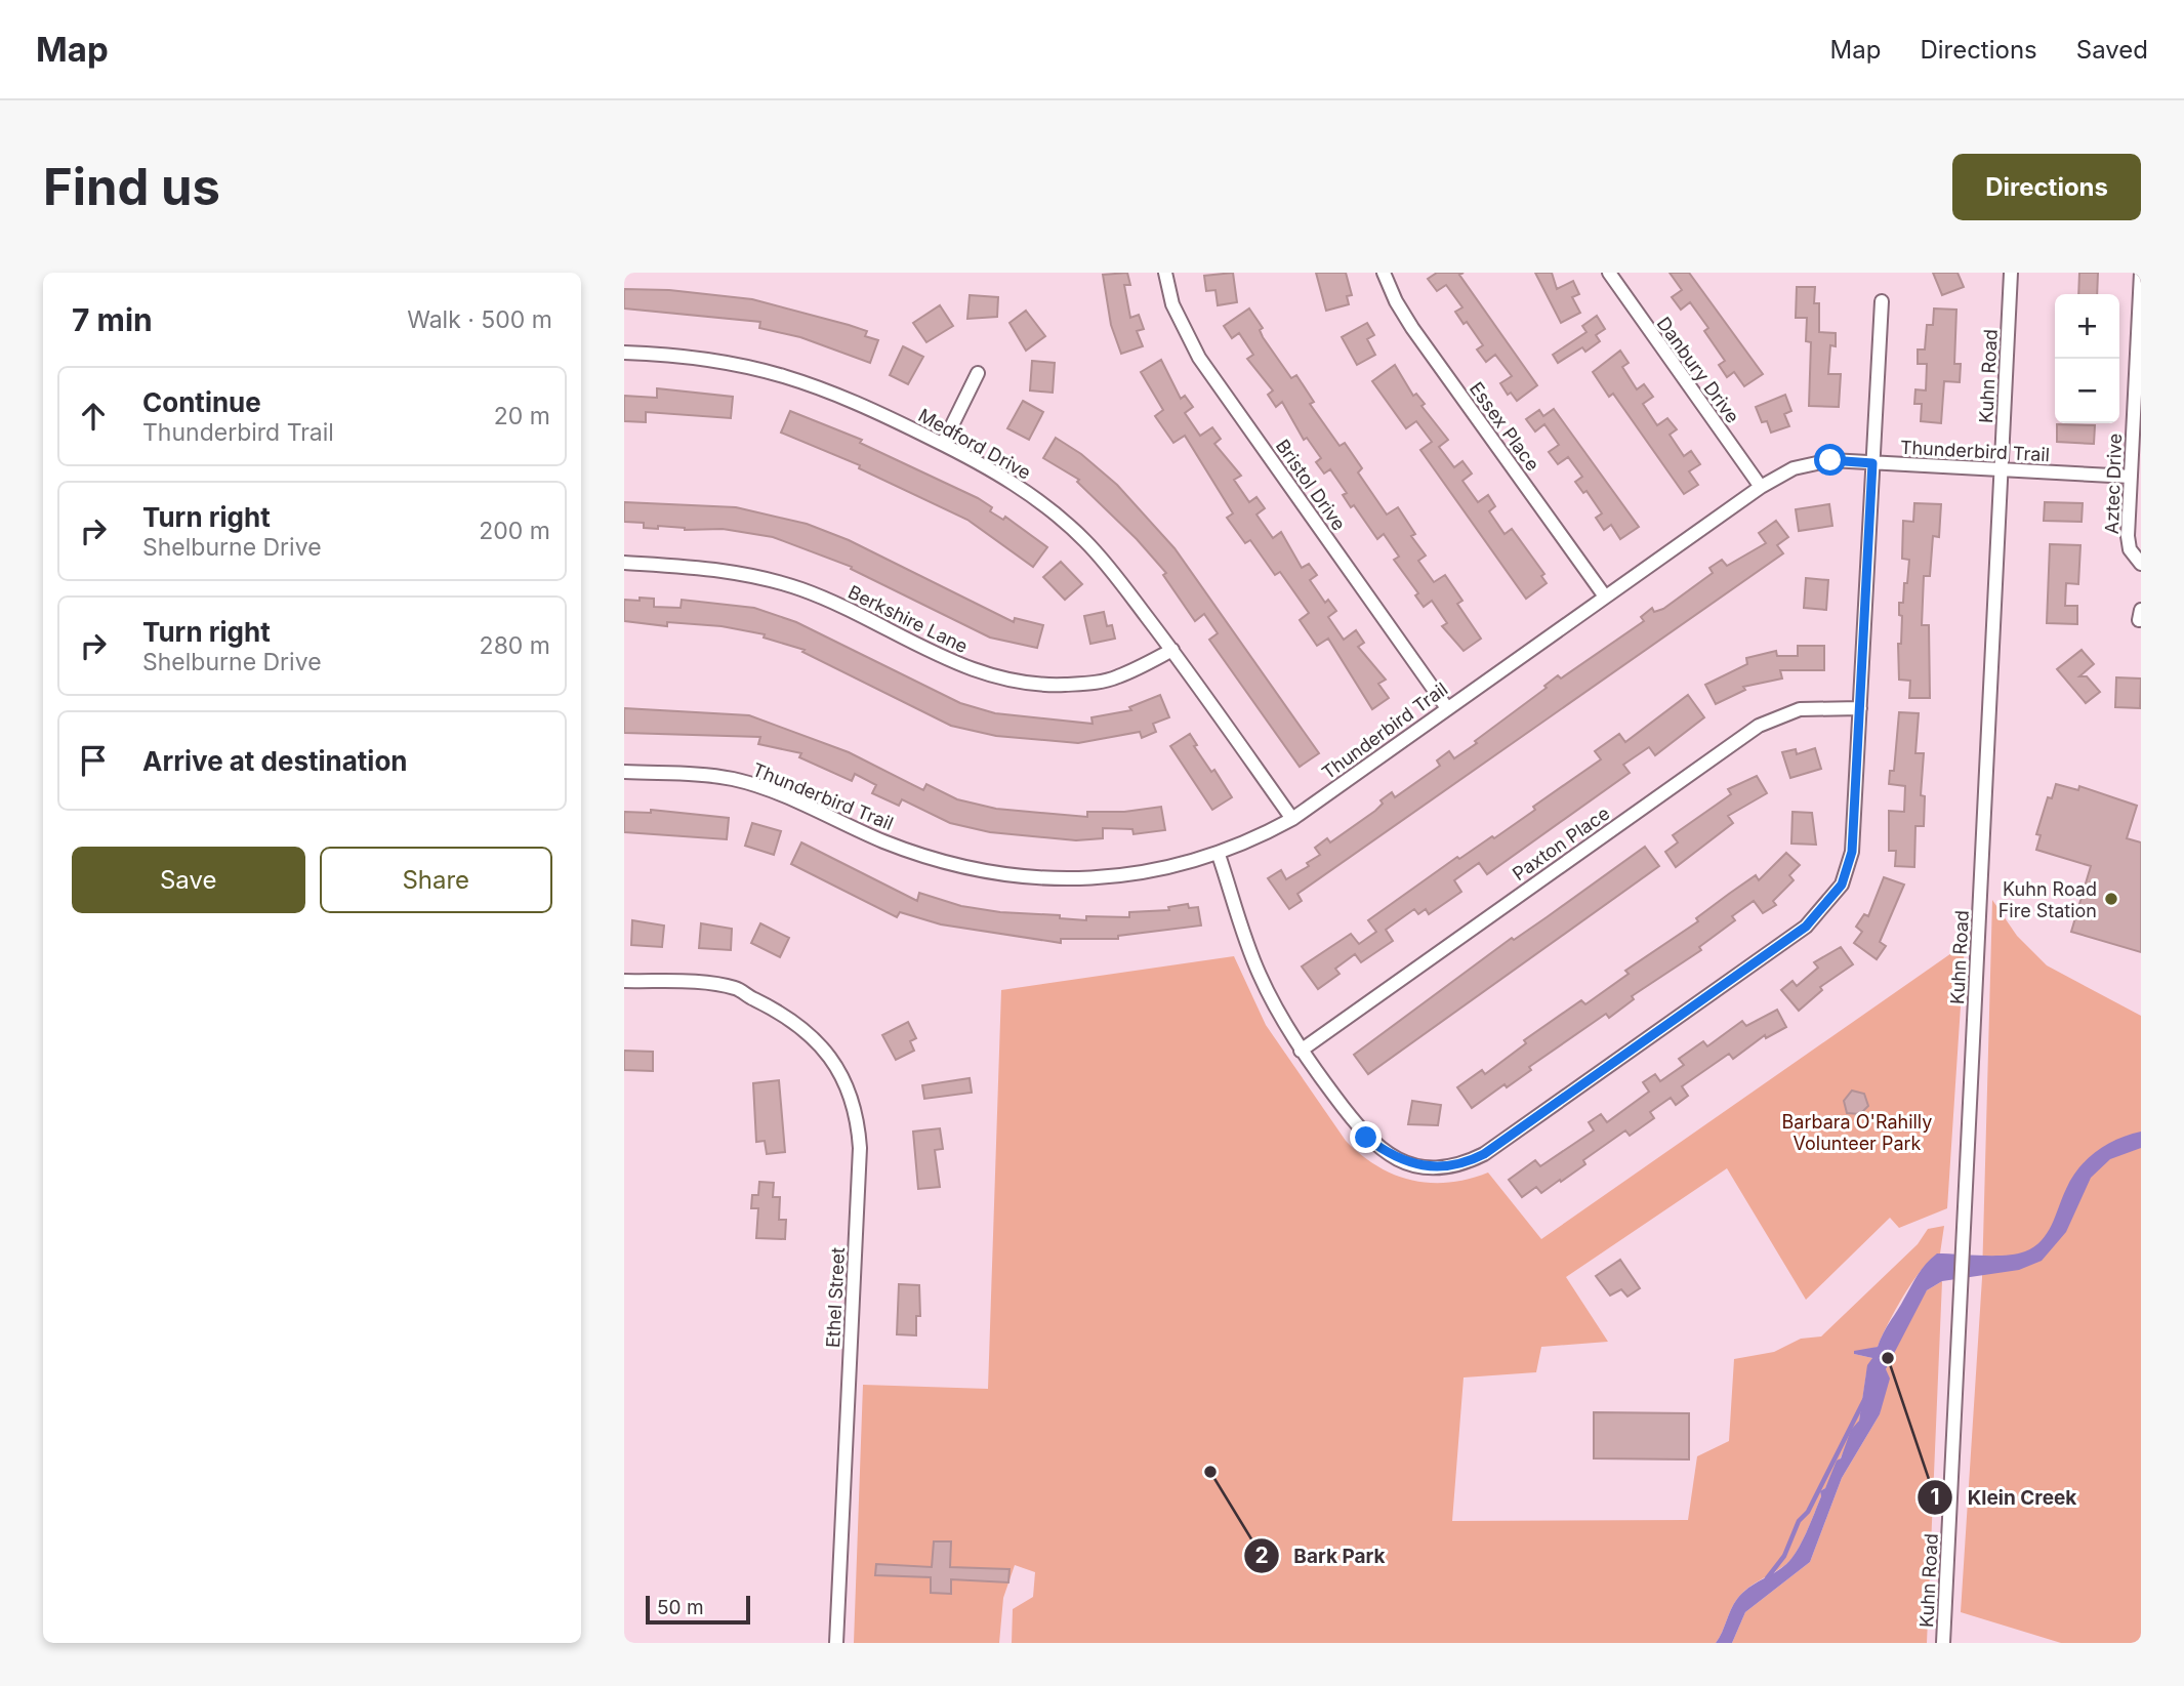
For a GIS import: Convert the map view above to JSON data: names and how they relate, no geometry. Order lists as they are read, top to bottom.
{
  "streets": {
    "street": [
      "Danbury Drive",
      "Kuhn Road",
      "Essex Place",
      "Medford Drive",
      "Thunderbird Trail",
      "Aztec Drive",
      "Bristol Drive",
      "Berkshire Lane",
      "Paxton Place",
      "Ethel Street"
    ]
  },
  "crossings": [
    ["Danbury Drive", "Thunderbird Trail"],
    ["Kuhn Road", "Thunderbird Trail"],
    ["Essex Place", "Thunderbird Trail"],
    ["Medford Drive", "Thunderbird Trail"],
    ["Medford Drive", "Berkshire Lane"],
    ["Thunderbird Trail", "Aztec Drive"],
    ["Thunderbird Trail", "Bristol Drive"]
  ],
  "parks": ["Barbara O'Rahilly Volunteer Park"],
  "places": ["Kuhn Road Fire Station", "Klein Creek", "Bark Park"],
  "scale_bar": "50 m",
  "page": {
    "header": "Map",
    "nav": ["Map", "Directions", "Saved"],
    "buttons": [
      "Directions",
      ["Save", "Share"]
    ],
    "title": "Find us",
    "heading": ["7 min", "Walk · 500 m"],
    "map_buttons": ["+", "−"],
    "list": [
      ["Continue", "Thunderbird Trail", "20 m"],
      ["Turn right", "Shelburne Drive", "200 m"],
      ["Turn right", "Shelburne Drive", "280 m"],
      "Arrive at destination"
    ],
    "scale": "50 m"
  }
}
